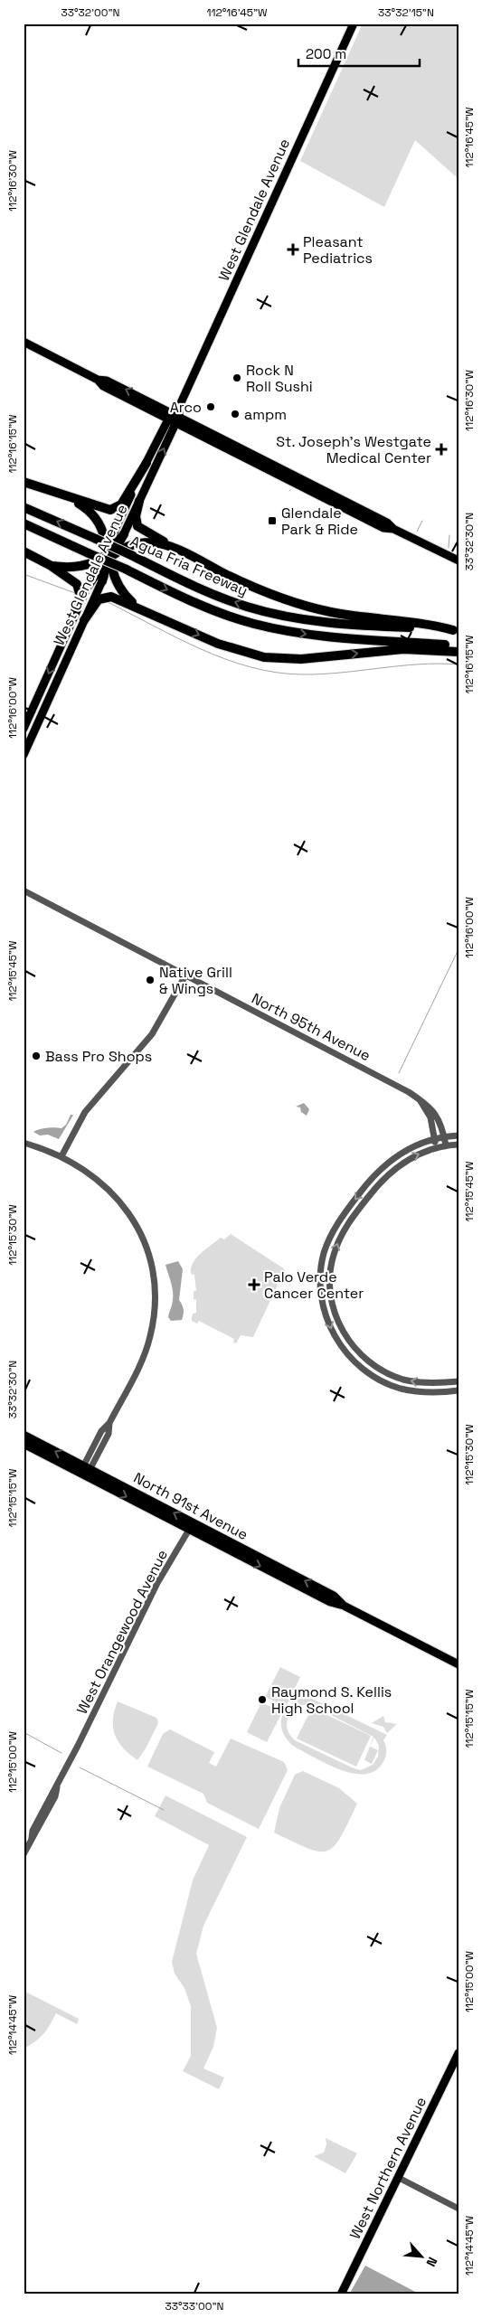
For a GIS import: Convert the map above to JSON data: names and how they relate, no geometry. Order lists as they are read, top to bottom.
{
  "streets": {
    "highway": ["Agua Fria Freeway"],
    "main road": ["West Glendale Avenue", "North 91st Avenue", "West Northern Avenue"],
    "street": ["North 95th Avenue", "West Orangewood Avenue"]
  },
  "crossings": [
    ["North 91st Avenue", "West Orangewood Avenue"]
  ],
  "places": {
    "health": ["Pleasant Pediatrics", "St. Joseph's Westgate Medical Center", "Palo Verde Cancer Center"],
    "other": [
      "Rock N Roll Sushi",
      "Arco",
      "ampm",
      "Native Grill & Wings",
      "Bass Pro Shops",
      "Raymond S. Kellis High School"
    ],
    "transit": ["Glendale Park & Ride"]
  },
  "scale_bar": "200 m",
  "north": "bottom right",
  "coordinates": [
    "33°32'00\"N",
    "112°16'45\"W",
    "33°32'15\"N",
    "112°16'30\"W",
    "112°16'15\"W",
    "33°32'30\"N",
    "112°16'00\"W",
    "112°15'45\"W",
    "112°15'30\"W",
    "112°15'15\"W",
    "112°15'00\"W",
    "112°14'45\"W",
    "33°33'00\"N"
  ]
}
